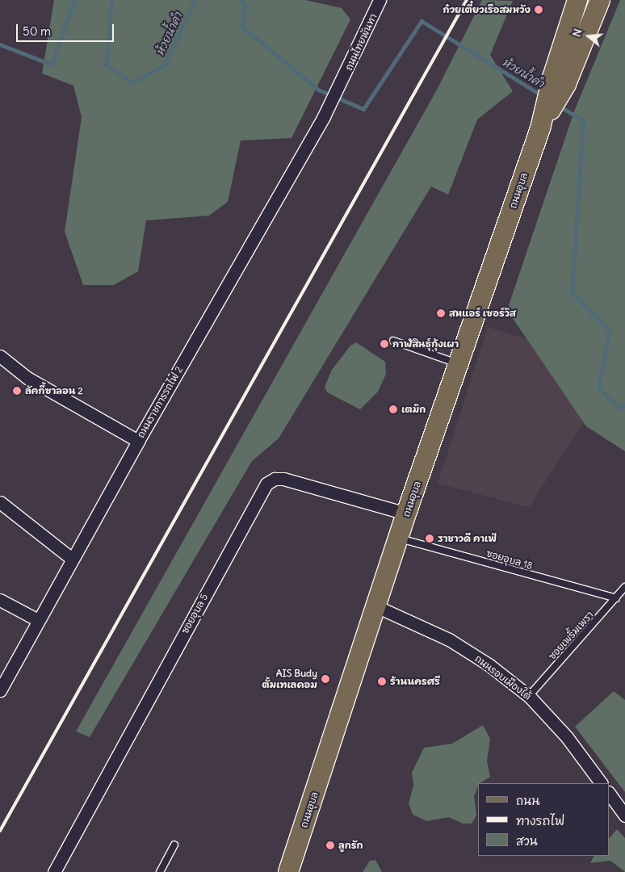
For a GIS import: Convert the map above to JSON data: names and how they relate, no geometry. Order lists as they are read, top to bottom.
{
  "streets": {
    "main road": ["ถนนอุบล"],
    "street": [
      "ถนนไทยพันทา",
      "ถนนราชการรถไฟ 2",
      "ซอยอุบล 5",
      "ถนนรอบเมืองใต้"
    ],
    "lane": ["ซอยอุบล 18", "ซอยเพริ้มเพรา"]
  },
  "crossings": [
    ["ถนนไทยพันทา", "ถนนราชการรถไฟ 2"],
    ["ถนนอุบล", "ซอยอุบล 18"],
    ["ถนนอุบล", "ซอยอุบล 5"],
    ["ถนนอุบล", "ถนนรอบเมืองใต้"],
    ["ซอยอุบล 18", "ซอยเพริ้มเพรา"],
    ["ซอยเพริ้มเพรา", "ถนนรอบเมืองใต้"]
  ],
  "water": ["ห้วยน้ำคำ"],
  "places": [
    "ก๋วยเตี๋ยวเรือสมหวัง",
    "สหแอร์ เซอร์วิส",
    "กาฬสินธุ์กุ้งเผา",
    "ลัคกี้ซาลอน 2",
    "เตมิก",
    "ราชาวดี คาเฟ่",
    "AIS Budy ตั้มเทเลคอม",
    "ร้านนครศรี",
    "ลูกรัก"
  ],
  "legend": ["ถนน", "ทางรถไฟ", "สวน"],
  "scale_bar": "50 m",
  "north": "left"
}
